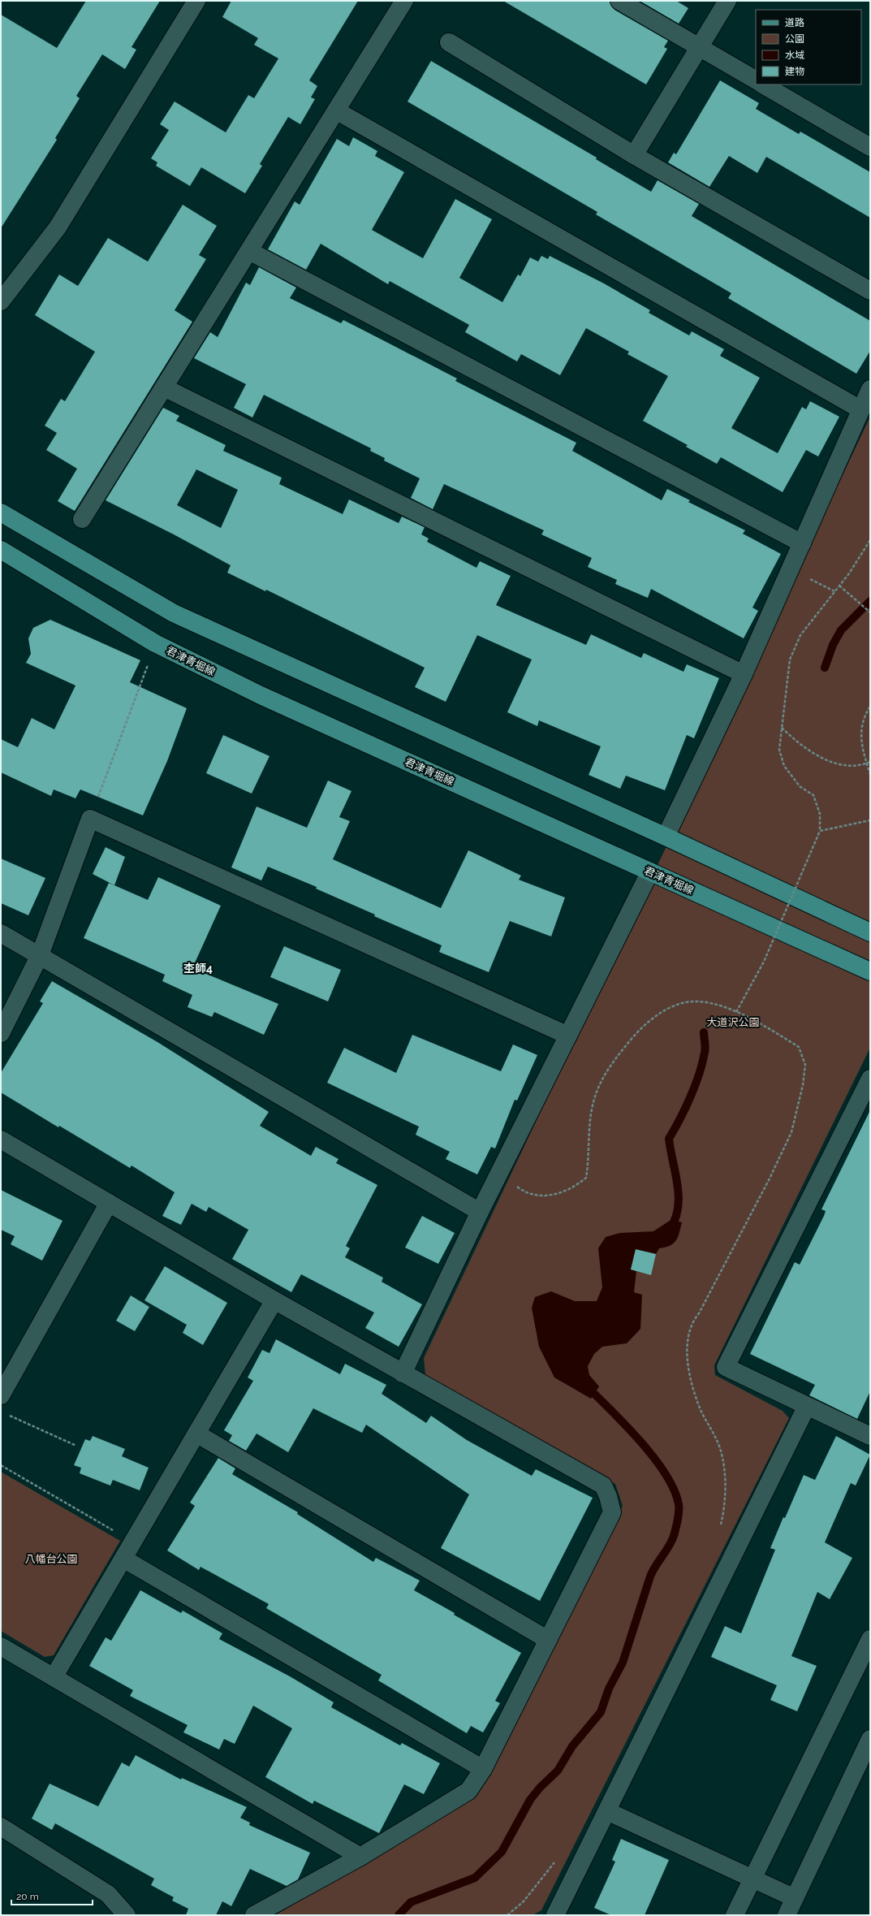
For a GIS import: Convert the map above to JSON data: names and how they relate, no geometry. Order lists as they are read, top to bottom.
{
  "streets": {
    "main road": ["君津青堀線"]
  },
  "districts": ["杢師4"],
  "parks": ["大道沢公園", "八幡台公園"],
  "legend": [
    "道路",
    "公園",
    "水域",
    "建物"
  ],
  "scale_bar": "20 m"
}
